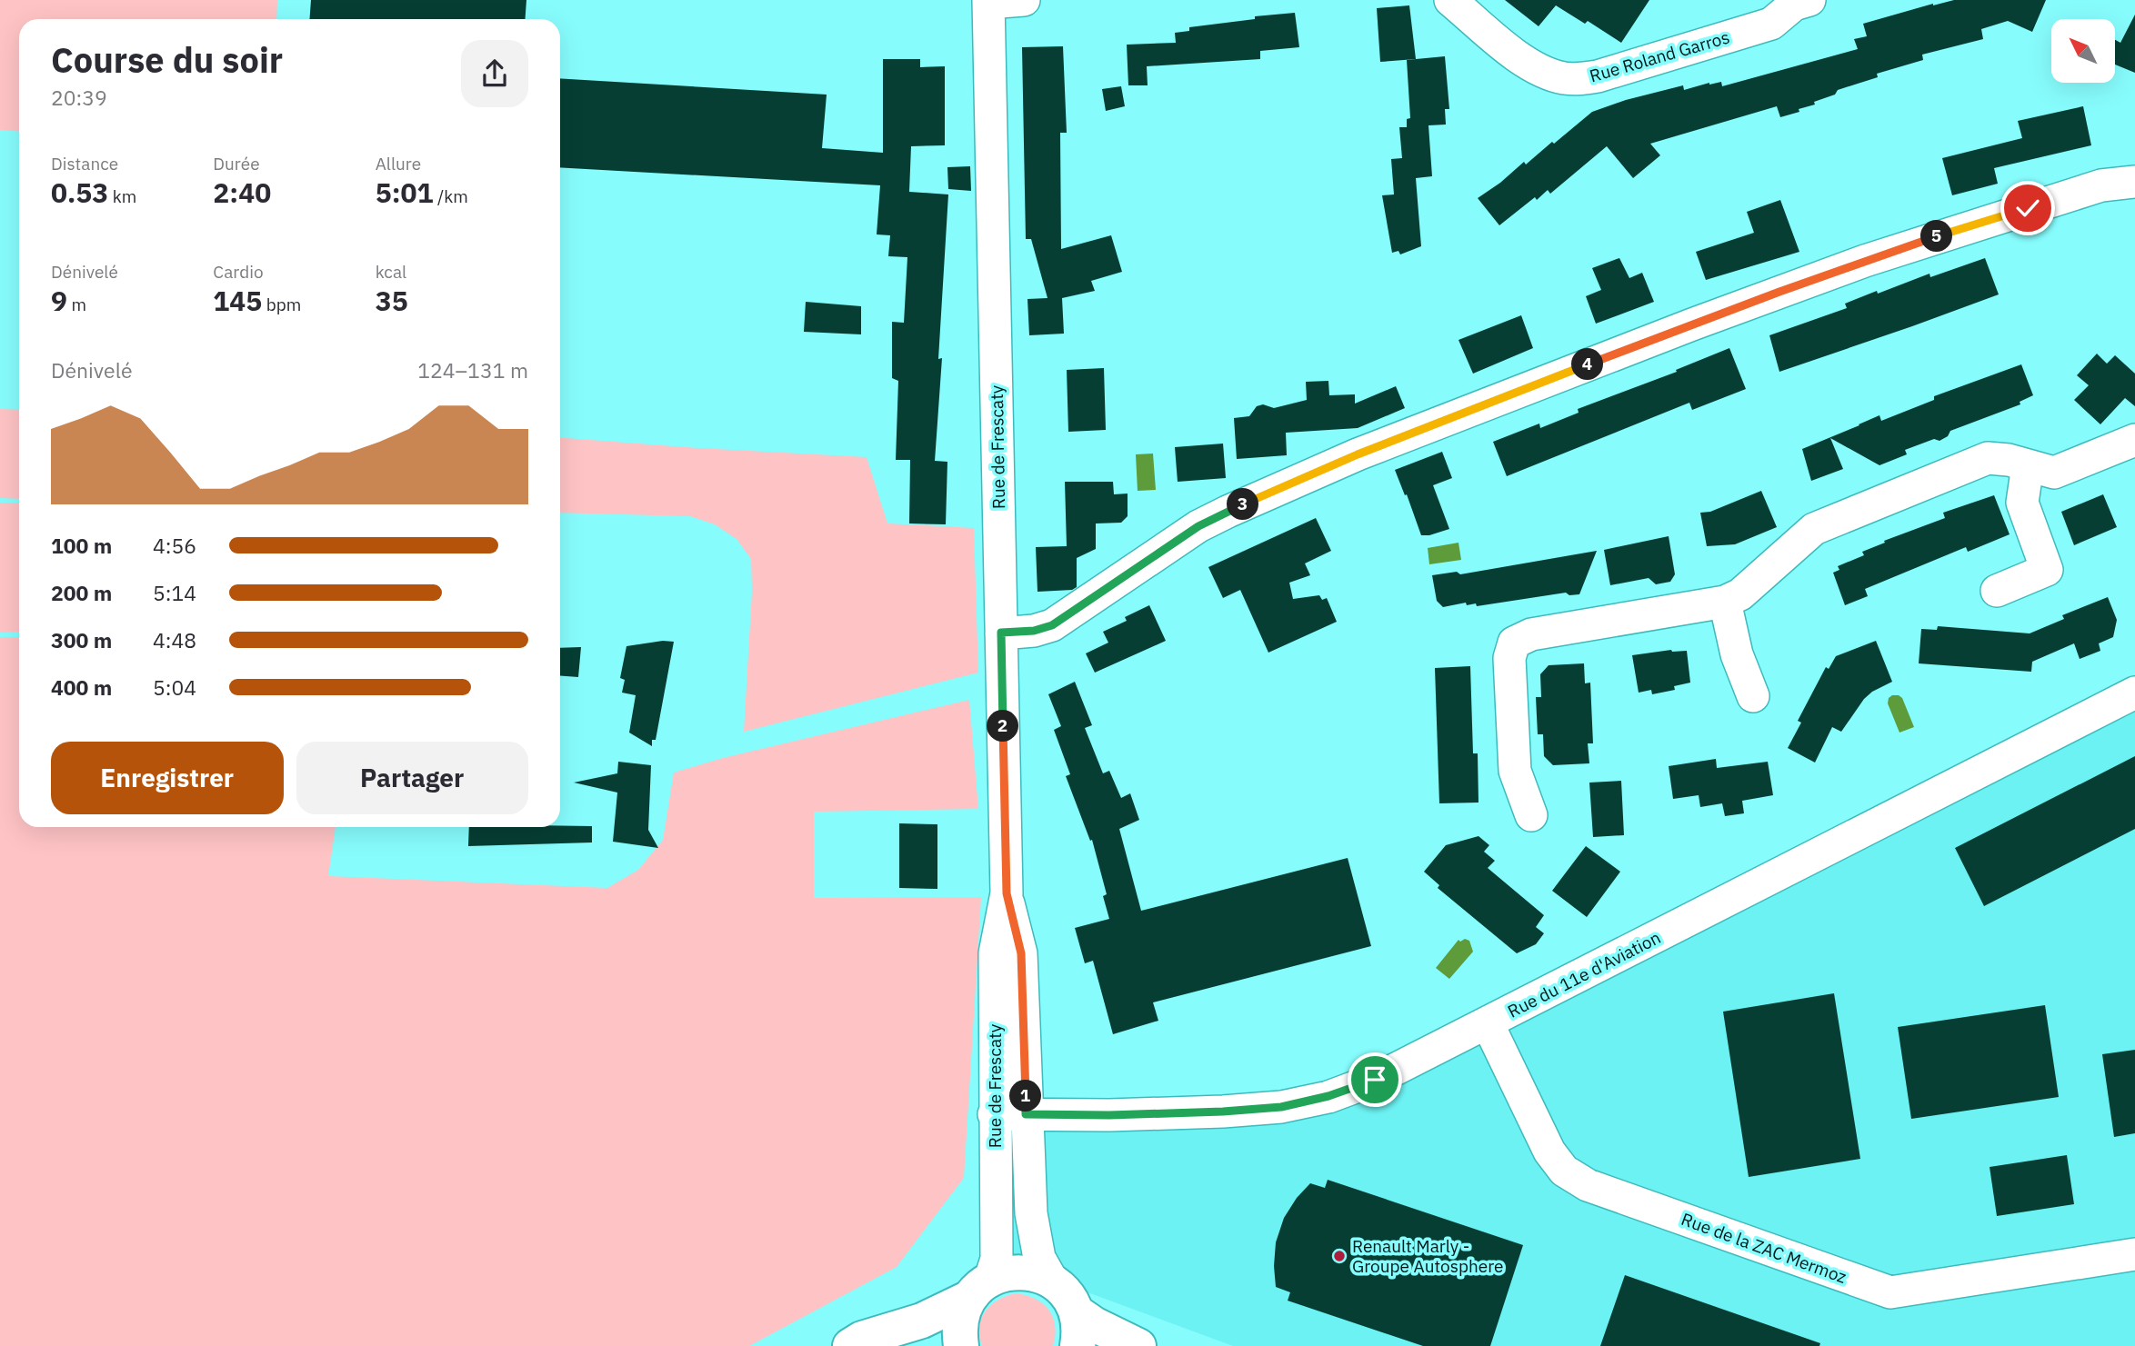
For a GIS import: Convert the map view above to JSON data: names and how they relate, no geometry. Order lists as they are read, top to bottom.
{
  "streets": {
    "street": [
      "Rue Roland Garros",
      "Rue de Frescaty",
      "Rue du 11e d'Aviation",
      "Rue de la ZAC Mermoz"
    ]
  },
  "crossings": [
    ["Rue de Frescaty", "Rue du 11e d'Aviation"],
    ["Rue du 11e d'Aviation", "Rue de la ZAC Mermoz"]
  ],
  "places": ["Renault Marly - Groupe Autosphere"],
  "north": "top left",
  "page": {
    "heading": ["Course du soir", "20:39"],
    "stats": [
      ["Distance", "0.53 km"],
      ["Durée", "2:40"],
      ["Allure", "5:01 /km"],
      ["Dénivelé", "9 m"],
      ["Cardio", "145 bpm"],
      ["kcal", "35"]
    ],
    "pins": [
      "5",
      "4",
      "3",
      "2",
      "1"
    ],
    "chart": ["Dénivelé", "124–131 m"],
    "list": [
      {
        "name": "100 m",
        "note": "4:56"
      },
      {
        "name": "200 m",
        "note": "5:14"
      },
      {
        "name": "300 m",
        "note": "4:48"
      },
      {
        "name": "400 m",
        "note": "5:04"
      }
    ],
    "buttons": ["Enregistrer", "Partager"]
  }
}
